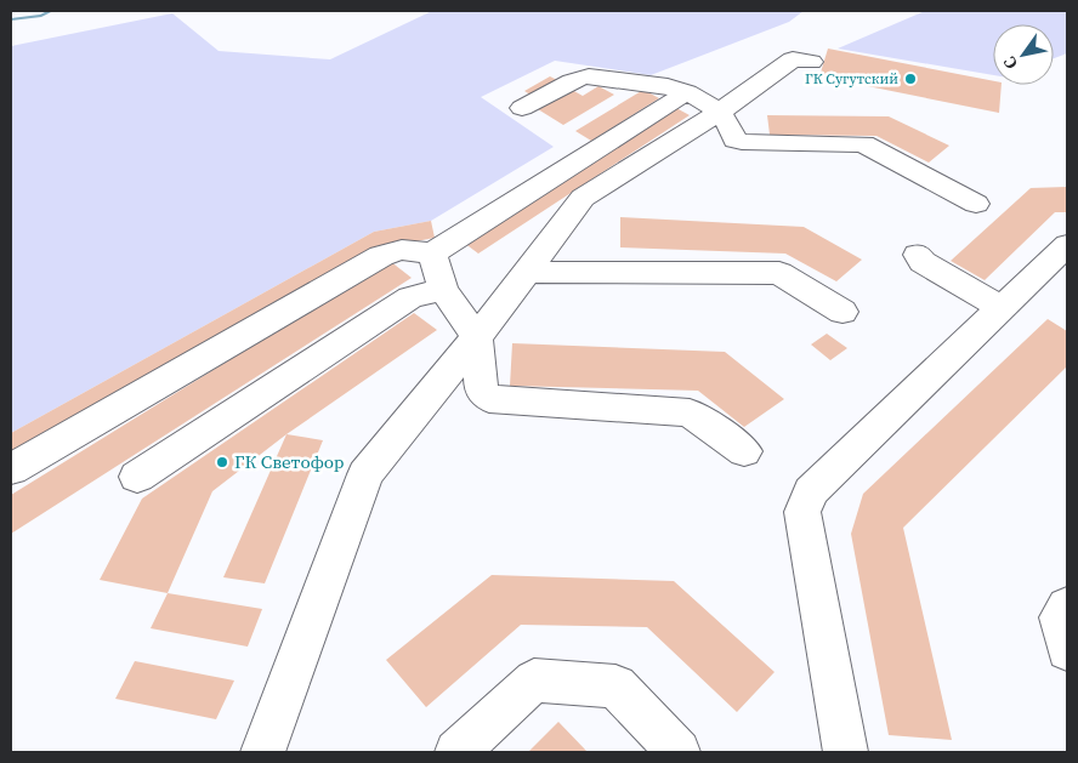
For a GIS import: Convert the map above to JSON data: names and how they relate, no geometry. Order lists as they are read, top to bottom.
{
  "places": ["ГК Сугутский", "ГК Светофор"],
  "north": "bottom left"
}
